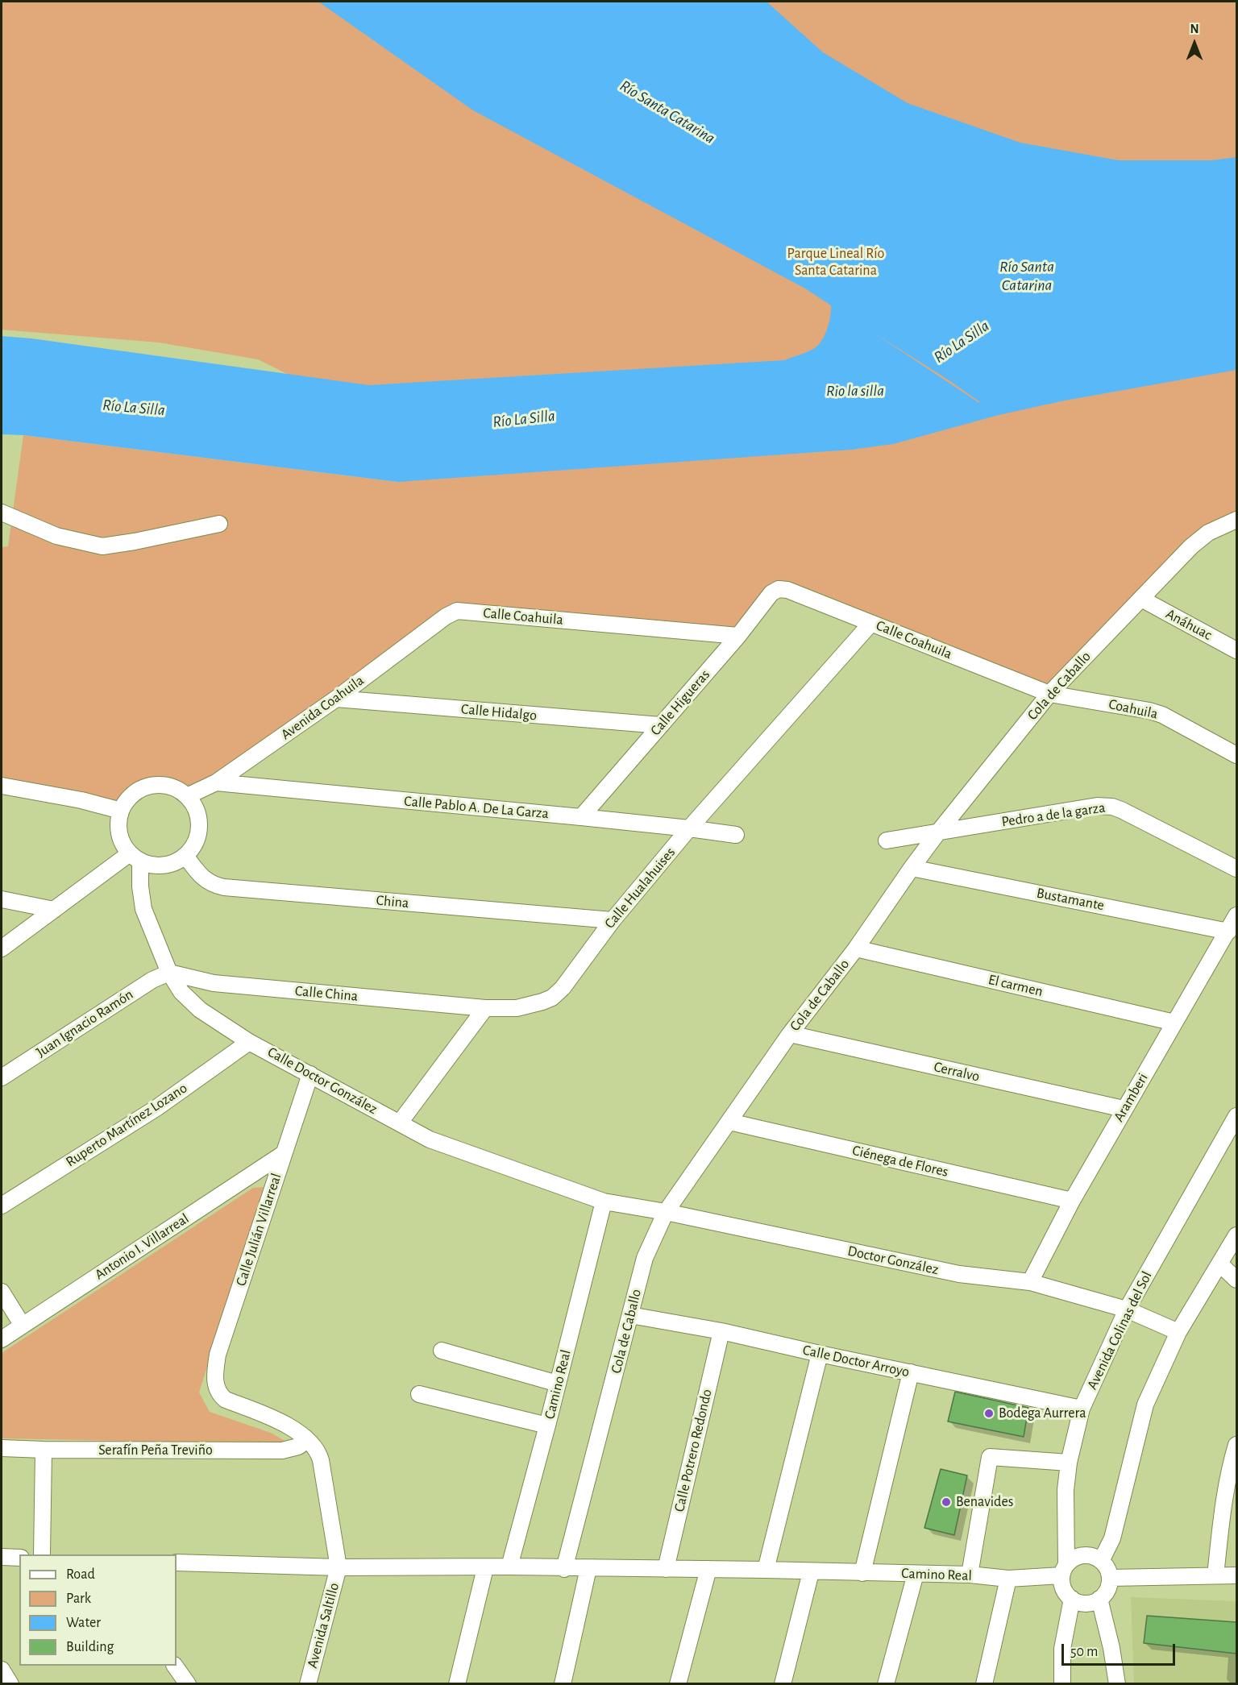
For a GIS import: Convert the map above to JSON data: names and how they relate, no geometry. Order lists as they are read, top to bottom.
{
  "streets": {
    "street": [
      "Calle Coahuila",
      "Anáhuac",
      "Cola de Caballo",
      "Calle Higueras",
      "Avenida Coahuila",
      "Coahuila",
      "Calle Hidalgo",
      "Calle Pablo A. De La Garza",
      "Pedro a de la garza",
      "Calle Hualahuises",
      "Bustamante",
      "China",
      "El carmen",
      "Calle China",
      "Juan Ignacio Ramón",
      "Cerralvo",
      "Calle Doctor González",
      "Aramberi",
      "Ruperto Martínez Lozano",
      "Ciénega de Flores",
      "Calle Julián Villarreal",
      "Antonio I. Villarreal",
      "Doctor González",
      "Avenida Colinas del Sol",
      "Calle Doctor Arroyo",
      "Camino Real",
      "Serafín Peña Treviño",
      "Calle Potrero Redondo",
      "Avenida Saltillo"
    ]
  },
  "crossings": [
    ["Calle Coahuila", "Cola de Caballo"],
    ["Calle Coahuila", "Calle Higueras"],
    ["Calle Coahuila", "Avenida Coahuila"],
    ["Calle Coahuila", "Coahuila"],
    ["Calle Coahuila", "Calle Hualahuises"],
    ["Anáhuac", "Cola de Caballo"],
    ["Cola de Caballo", "Coahuila"],
    ["Cola de Caballo", "Pedro a de la garza"],
    ["Cola de Caballo", "Bustamante"],
    ["Cola de Caballo", "El carmen"],
    ["Cola de Caballo", "Cerralvo"],
    ["Cola de Caballo", "Ciénega de Flores"],
    ["Cola de Caballo", "Doctor González"],
    ["Cola de Caballo", "Calle Doctor Arroyo"],
    ["Cola de Caballo", "Camino Real"],
    ["Calle Higueras", "Calle Hidalgo"],
    ["Calle Higueras", "Calle Pablo A. De La Garza"],
    ["Avenida Coahuila", "Calle Hidalgo"],
    ["Avenida Coahuila", "Calle Pablo A. De La Garza"],
    ["Avenida Coahuila", "China"],
    ["Avenida Coahuila", "Calle Doctor González"],
    ["Calle Pablo A. De La Garza", "Calle Hualahuises"],
    ["Calle Hualahuises", "China"],
    ["Calle Hualahuises", "Calle China"],
    ["Bustamante", "Aramberi"],
    ["China", "Calle Doctor González"],
    ["El carmen", "Aramberi"],
    ["Calle China", "Juan Ignacio Ramón"],
    ["Calle China", "Calle Doctor González"],
    ["Juan Ignacio Ramón", "Calle Doctor González"],
    ["Cerralvo", "Aramberi"],
    ["Calle Doctor González", "Ruperto Martínez Lozano"],
    ["Calle Doctor González", "Calle Julián Villarreal"],
    ["Calle Doctor González", "Doctor González"],
    ["Calle Doctor González", "Camino Real"],
    ["Aramberi", "Ciénega de Flores"],
    ["Aramberi", "Doctor González"],
    ["Calle Julián Villarreal", "Antonio I. Villarreal"],
    ["Calle Julián Villarreal", "Serafín Peña Treviño"],
    ["Doctor González", "Avenida Colinas del Sol"],
    ["Doctor González", "Camino Real"],
    ["Avenida Colinas del Sol", "Calle Doctor Arroyo"],
    ["Avenida Colinas del Sol", "Camino Real"],
    ["Calle Doctor Arroyo", "Calle Potrero Redondo"],
    ["Camino Real", "Calle Potrero Redondo"],
    ["Camino Real", "Avenida Saltillo"]
  ],
  "water": ["Río Santa Catarina", "Río La Silla", "Rio la silla"],
  "parks": ["Parque Lineal Río Santa Catarina"],
  "places": ["Bodega Aurrera", "Benavides"],
  "legend": [
    "Road",
    "Park",
    "Water",
    "Building"
  ],
  "scale_bar": "50 m",
  "north": "top"
}
